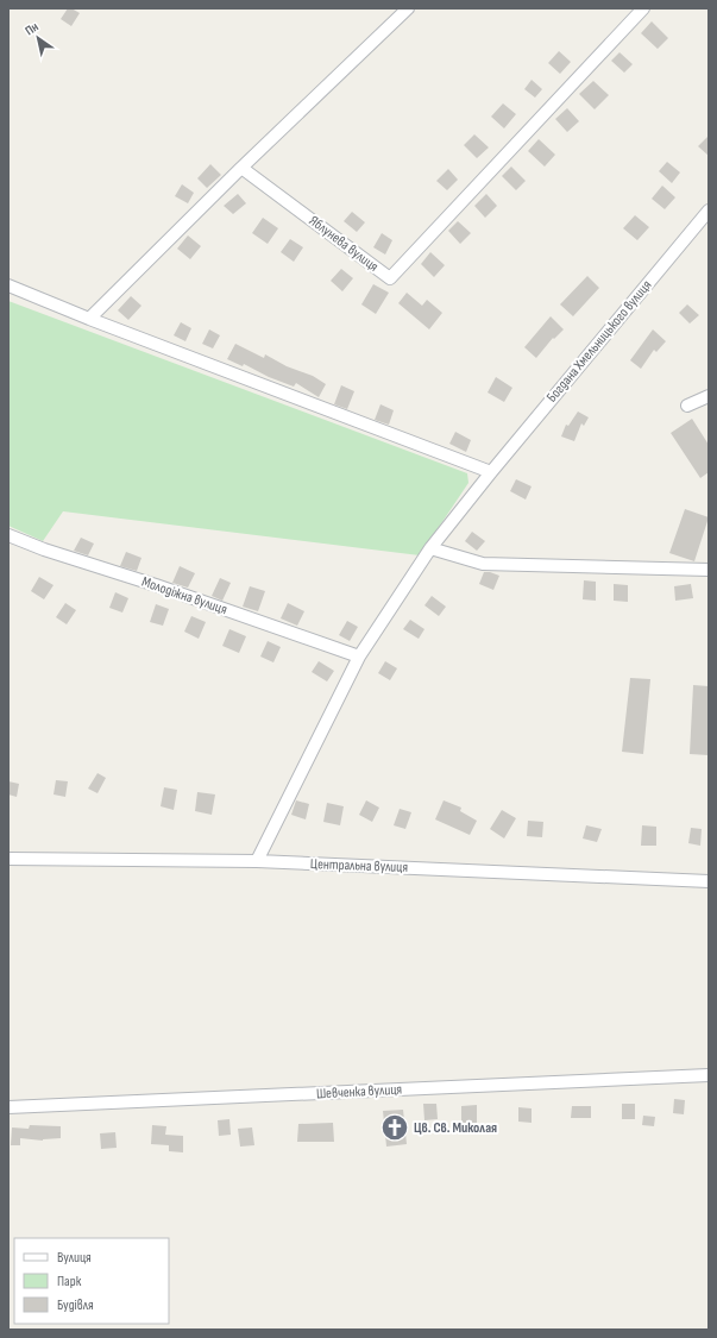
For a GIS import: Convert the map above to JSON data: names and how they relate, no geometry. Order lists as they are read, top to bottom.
{
  "streets": {
    "street": [
      "Яблунева вулиця",
      "Богдана Хмельницького вулиця",
      "Молодіжна вулиця",
      "Центральна вулиця",
      "Шевченка вулиця"
    ]
  },
  "crossings": [
    ["Богдана Хмельницького вулиця", "Молодіжна вулиця"],
    ["Богдана Хмельницького вулиця", "Центральна вулиця"]
  ],
  "places": {
    "church": ["Цв. Св. Миколая"]
  },
  "legend": ["Вулиця", "Парк", "Будівля"],
  "north": "top left"
}
